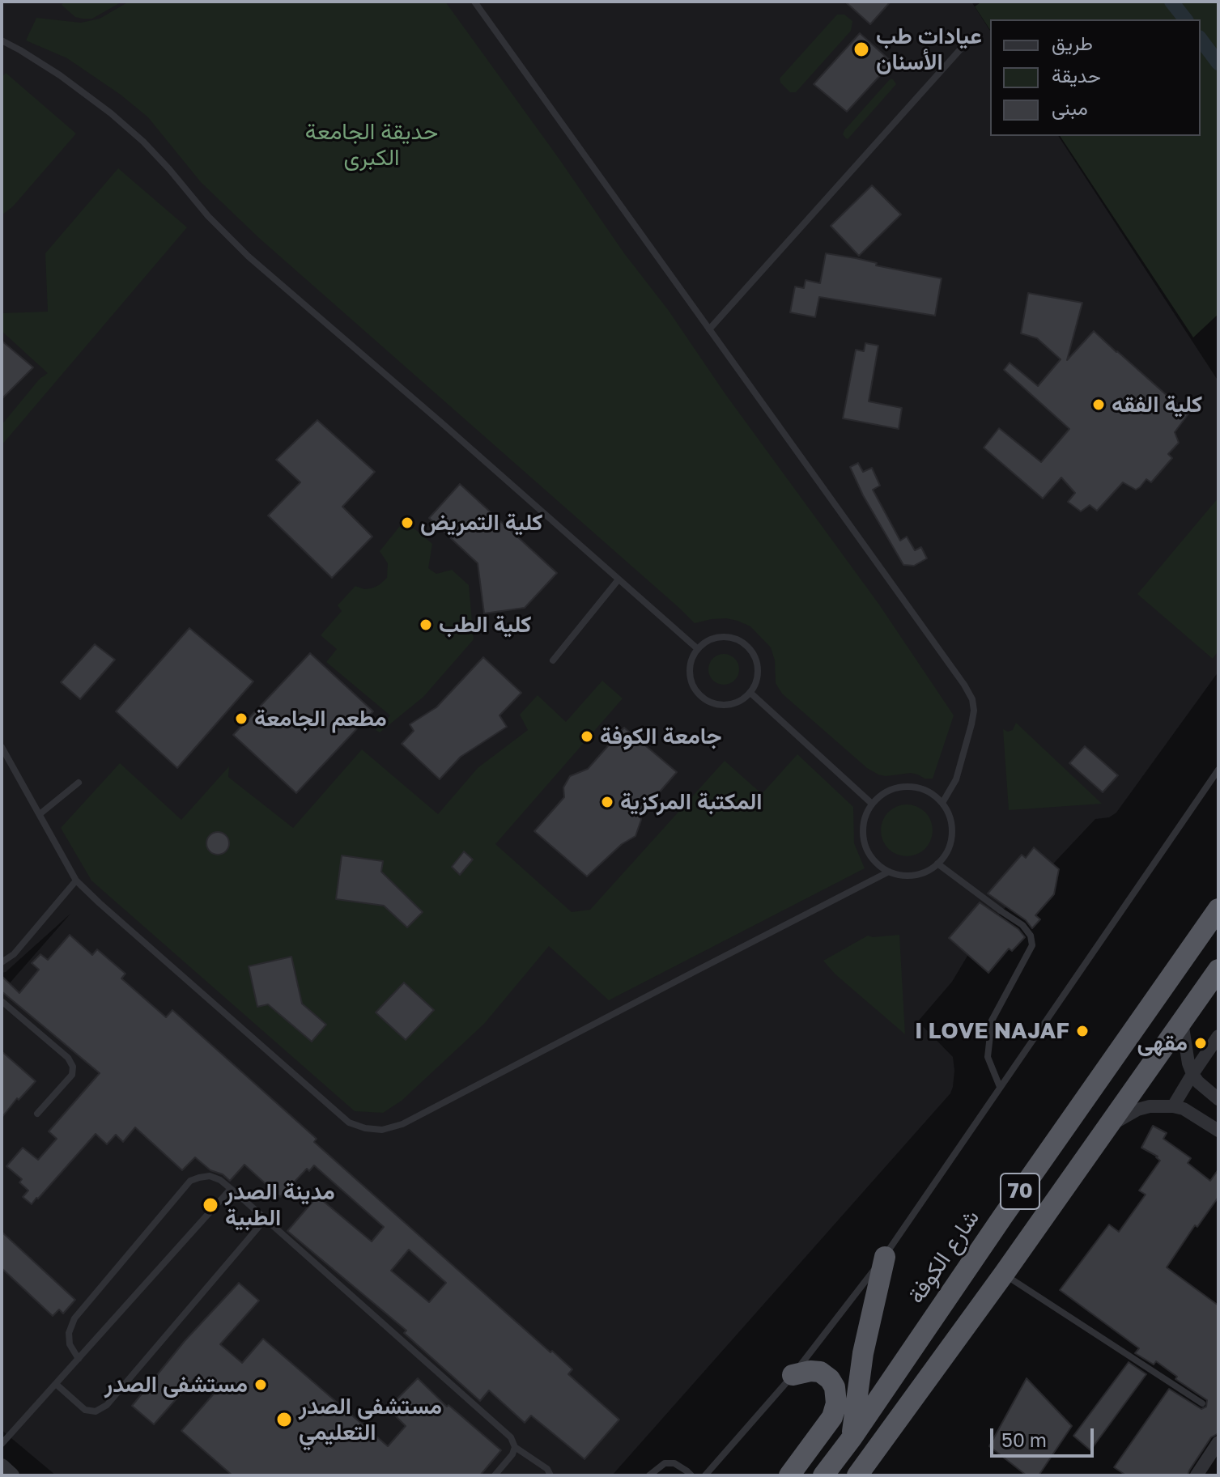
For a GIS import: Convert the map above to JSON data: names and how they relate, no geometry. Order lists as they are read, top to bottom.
{
  "streets": {
    "highway": ["70", "شارع الكوفة"]
  },
  "parks": ["حديقة الجامعة الكبرى"],
  "places": [
    "عيادات طب الأسنان",
    "كلية الفقه",
    "كلية التمريض",
    "كلية الطب",
    "مطعم الجامعة",
    "جامعة الكوفة",
    "المكتبة المركزية",
    "I LOVE NAJAF",
    "مقهى",
    "مدينة الصدر الطبية",
    "مستشفى الصدر",
    "مستشفى الصدر التعليمي"
  ],
  "legend": ["طريق", "حديقة", "مبنى"],
  "scale_bar": "50 m"
}
